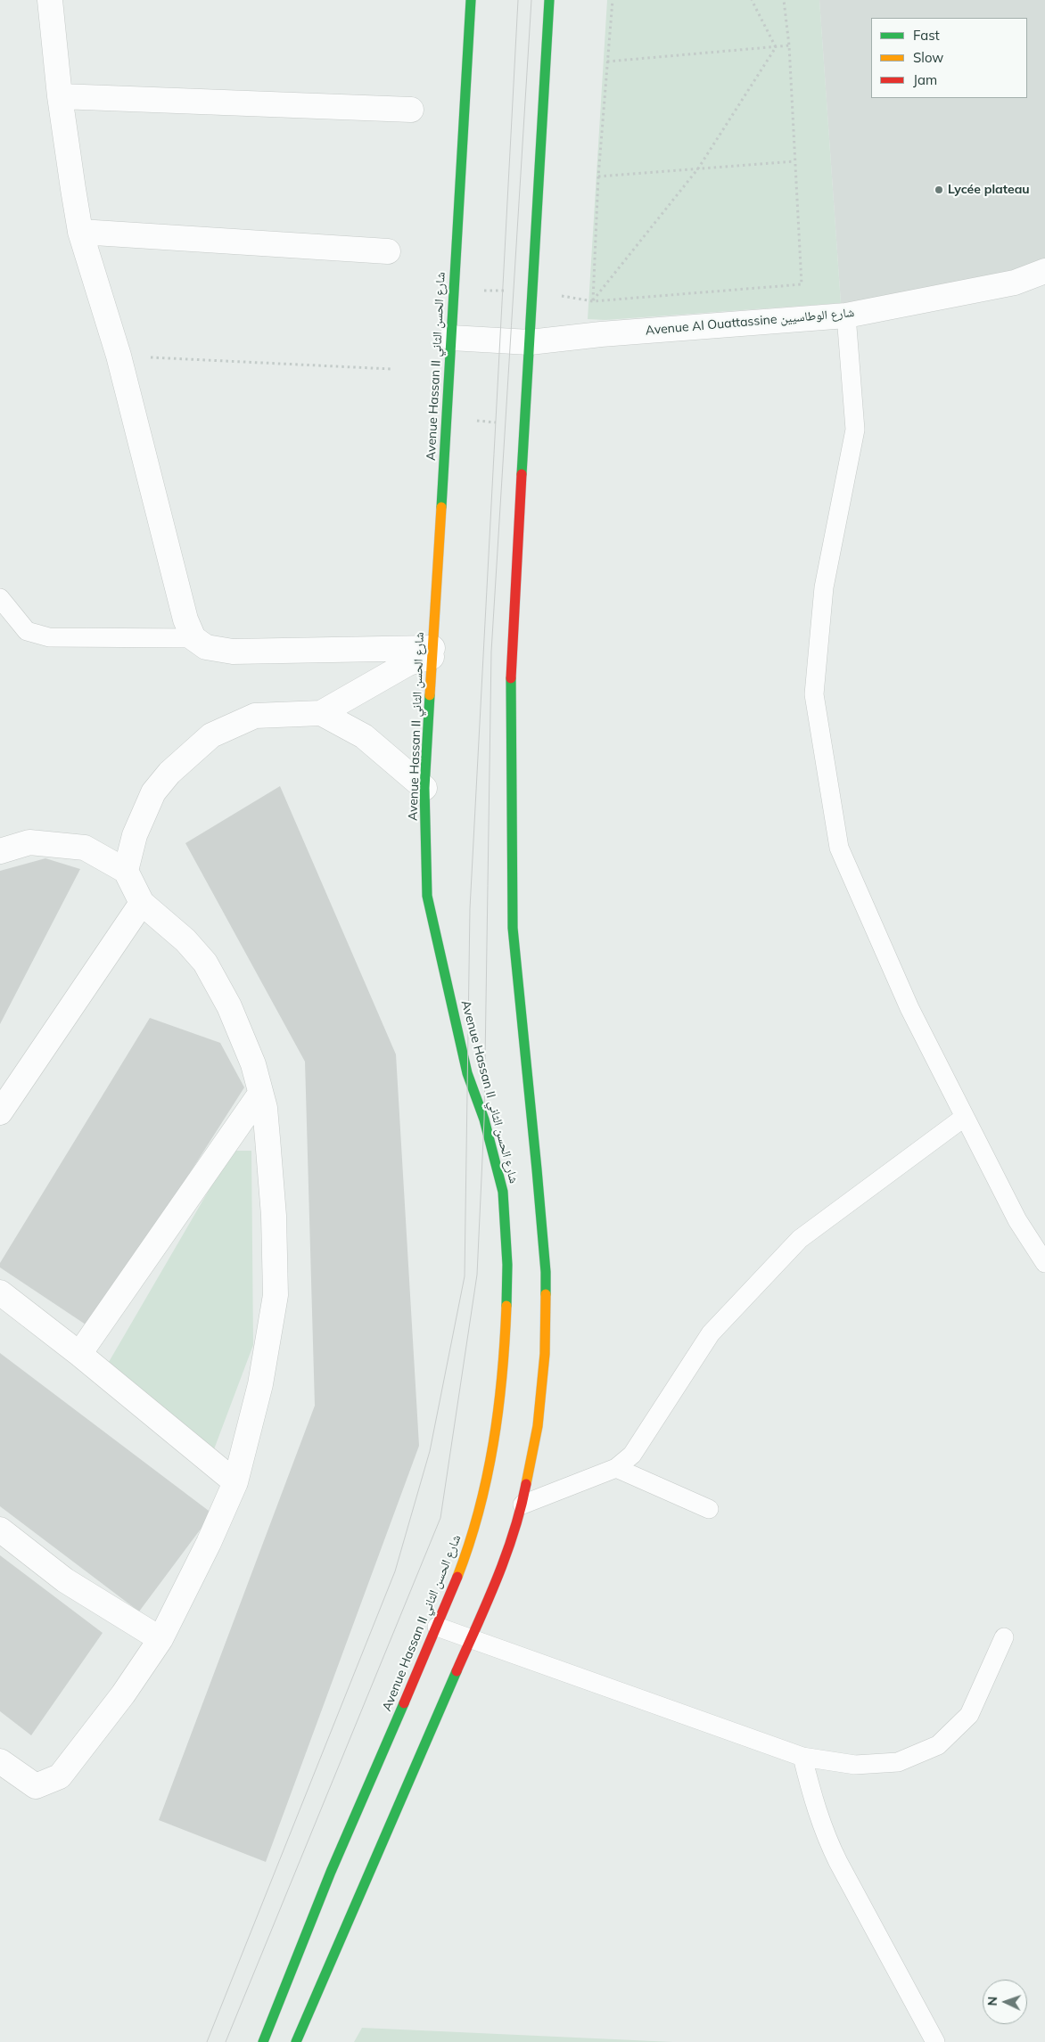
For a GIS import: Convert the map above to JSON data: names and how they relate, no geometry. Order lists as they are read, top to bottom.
{
  "streets": {
    "highway": ["Avenue Hassan II شارع الحسن الثاني"],
    "street": ["Avenue Al Ouattassine شارع الوطاسيين"]
  },
  "crossings": [
    ["Avenue Al Ouattassine شارع الوطاسيين", "Avenue Hassan II شارع الحسن الثاني"]
  ],
  "places": ["Lycée plateau"],
  "legend": ["Fast", "Slow", "Jam"],
  "north": "left"
}
